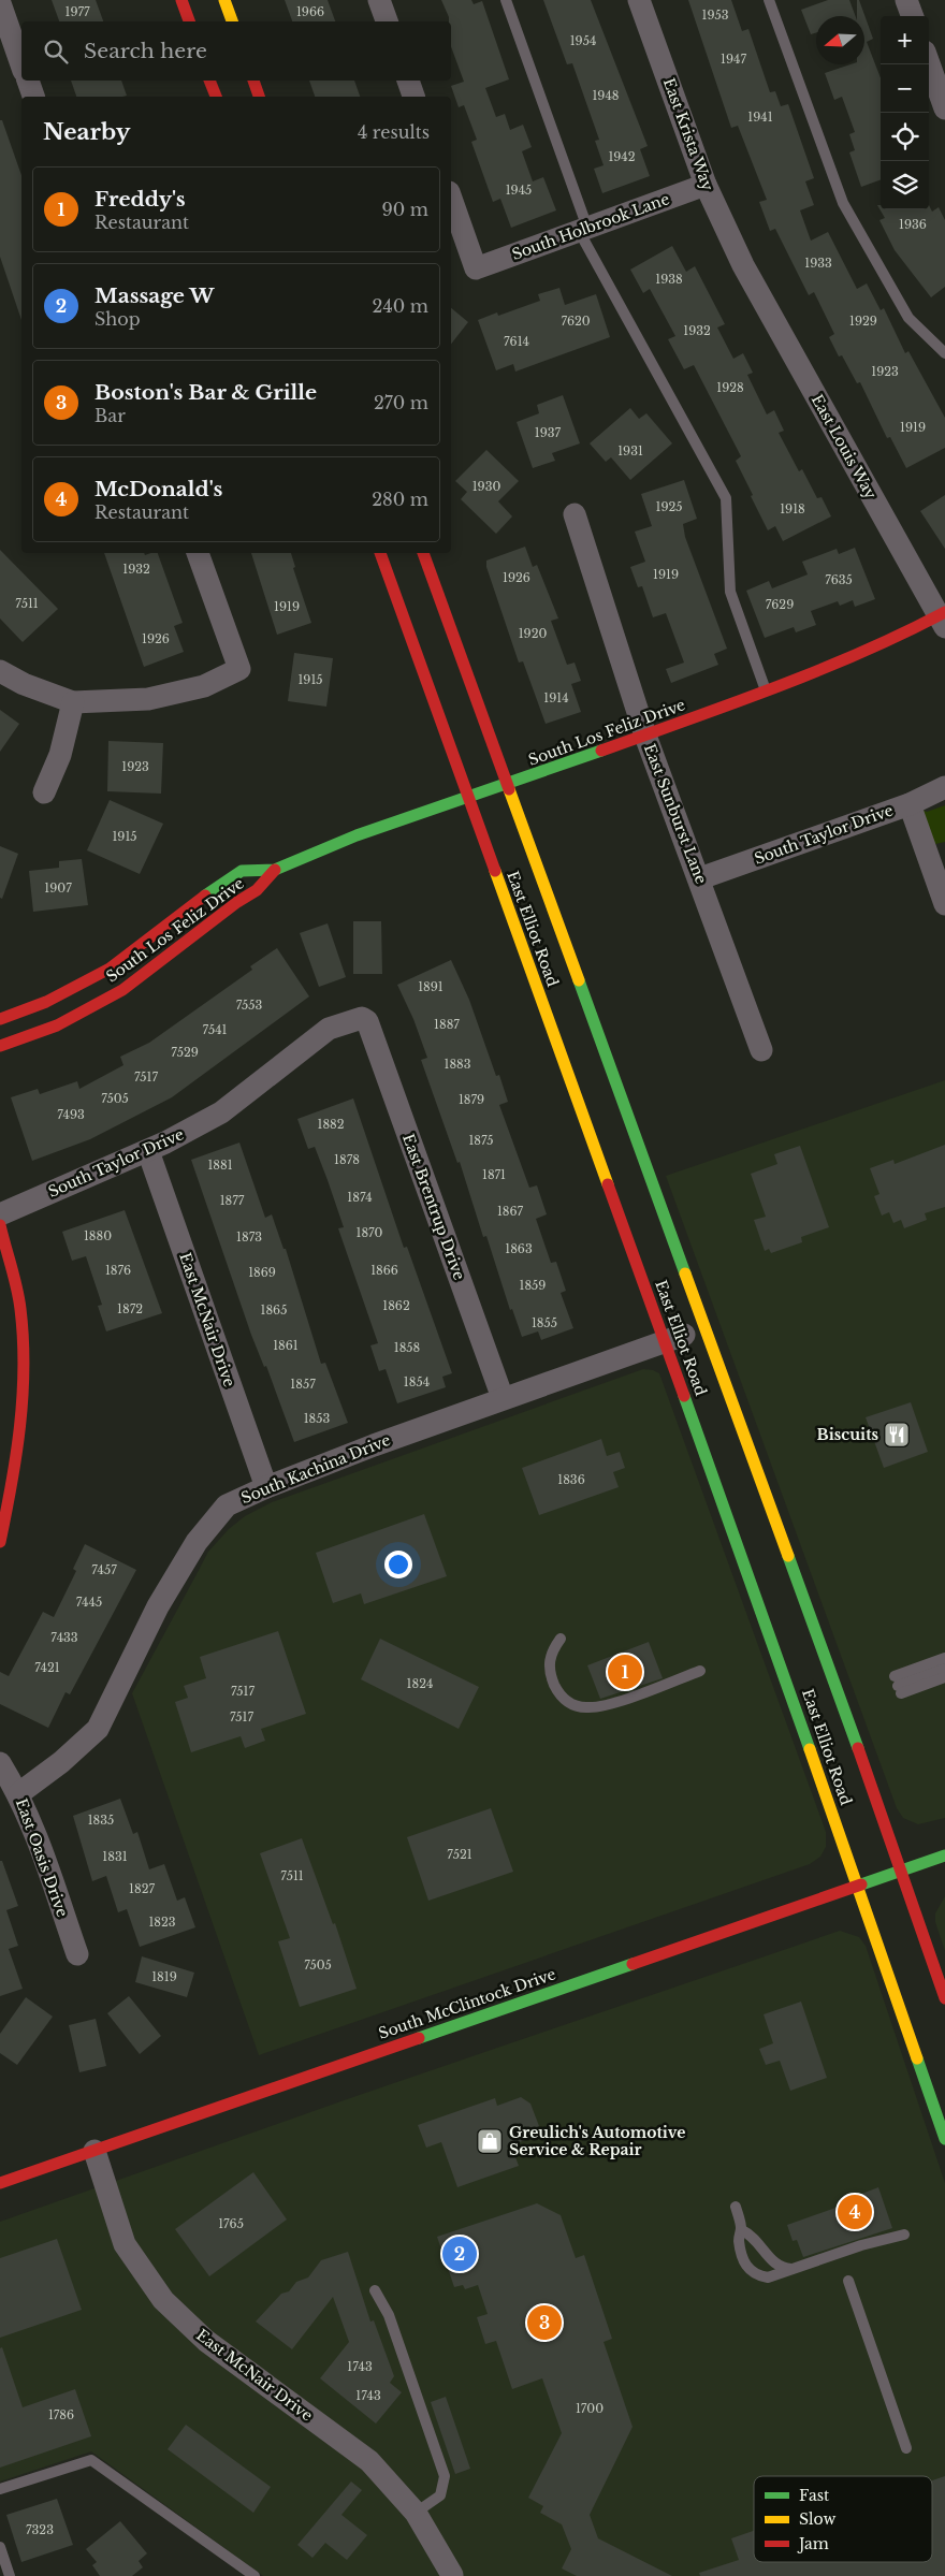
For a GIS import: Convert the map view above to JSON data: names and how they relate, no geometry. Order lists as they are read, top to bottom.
{
  "streets": {
    "main road": ["South Los Feliz Drive", "East Elliot Road", "South McClintock Drive"],
    "street": [
      "East Krista Way",
      "South Holbrook Lane",
      "East Louis Way",
      "East Sunburst Lane",
      "South Taylor Drive",
      "East Brentrup Drive",
      "East McNair Drive",
      "South Kachina Drive",
      "East Oasis Drive"
    ]
  },
  "crossings": [
    ["East Krista Way", "South Holbrook Lane"],
    ["East Krista Way", "East Louis Way"],
    ["East Louis Way", "South Los Feliz Drive"],
    ["South Los Feliz Drive", "East Sunburst Lane"],
    ["South Los Feliz Drive", "East Elliot Road"],
    ["East Sunburst Lane", "South Taylor Drive"],
    ["South Taylor Drive", "East Brentrup Drive"],
    ["South Taylor Drive", "East McNair Drive"],
    ["East Elliot Road", "South Kachina Drive"],
    ["East Elliot Road", "South McClintock Drive"],
    ["East Brentrup Drive", "South Kachina Drive"],
    ["East McNair Drive", "South Kachina Drive"],
    ["East McNair Drive", "South McClintock Drive"],
    ["South Kachina Drive", "East Oasis Drive"]
  ],
  "places": {
    "restaurant": ["Biscuits"],
    "shop": ["Greulich's Automotive Service & Repair"]
  },
  "house_numbers": [
    "1977",
    "1966",
    "1953",
    "1954",
    "1947",
    "1948",
    "1941",
    "1942",
    "1945",
    "1936",
    "1933",
    "1938",
    "7620",
    "1929",
    "1932",
    "7614",
    "1923",
    "1928",
    "1919",
    "1937",
    "1931",
    "1930",
    "1925",
    "1918",
    "1932",
    "1919",
    "1926",
    "7635",
    "7511",
    "7629",
    "1919",
    "1920",
    "1926",
    "1915",
    "1914",
    "1923",
    "1915",
    "1907",
    "1891",
    "7553",
    "1887",
    "7541",
    "7529",
    "1883",
    "7517",
    "7505",
    "1879",
    "7493",
    "1882",
    "1875",
    "1878",
    "1881",
    "1871",
    "1874",
    "1877",
    "1867",
    "1870",
    "1880",
    "1873",
    "1863",
    "1876",
    "1866",
    "1869",
    "1859",
    "1862",
    "1872",
    "1865",
    "1855",
    "1861",
    "1858",
    "1854",
    "1857",
    "1853",
    "1836",
    "7457",
    "7445",
    "7433",
    "7421",
    "1824",
    "7517",
    "7517",
    "1835",
    "7521",
    "1831",
    "7511",
    "1827",
    "1823",
    "7505",
    "1819",
    "1765",
    "1743",
    "1743",
    "1700",
    "1786",
    "7323"
  ],
  "legend": ["Fast", "Slow", "Jam"],
  "north": "left",
  "page": {
    "map_buttons": ["+", "−"],
    "search": "Search here",
    "heading": ["Nearby", "4 results"],
    "list": [
      {
        "mark": "1",
        "name": "Freddy's",
        "note": "Restaurant",
        "value": "90 m"
      },
      {
        "mark": "2",
        "name": "Massage W",
        "note": "Shop",
        "value": "240 m"
      },
      {
        "mark": "3",
        "name": "Boston's Bar & Grille",
        "note": "Bar",
        "value": "270 m"
      },
      {
        "mark": "4",
        "name": "McDonald's",
        "note": "Restaurant",
        "value": "280 m"
      }
    ],
    "pins": [
      "1",
      "4",
      "2",
      "3"
    ]
  }
}
